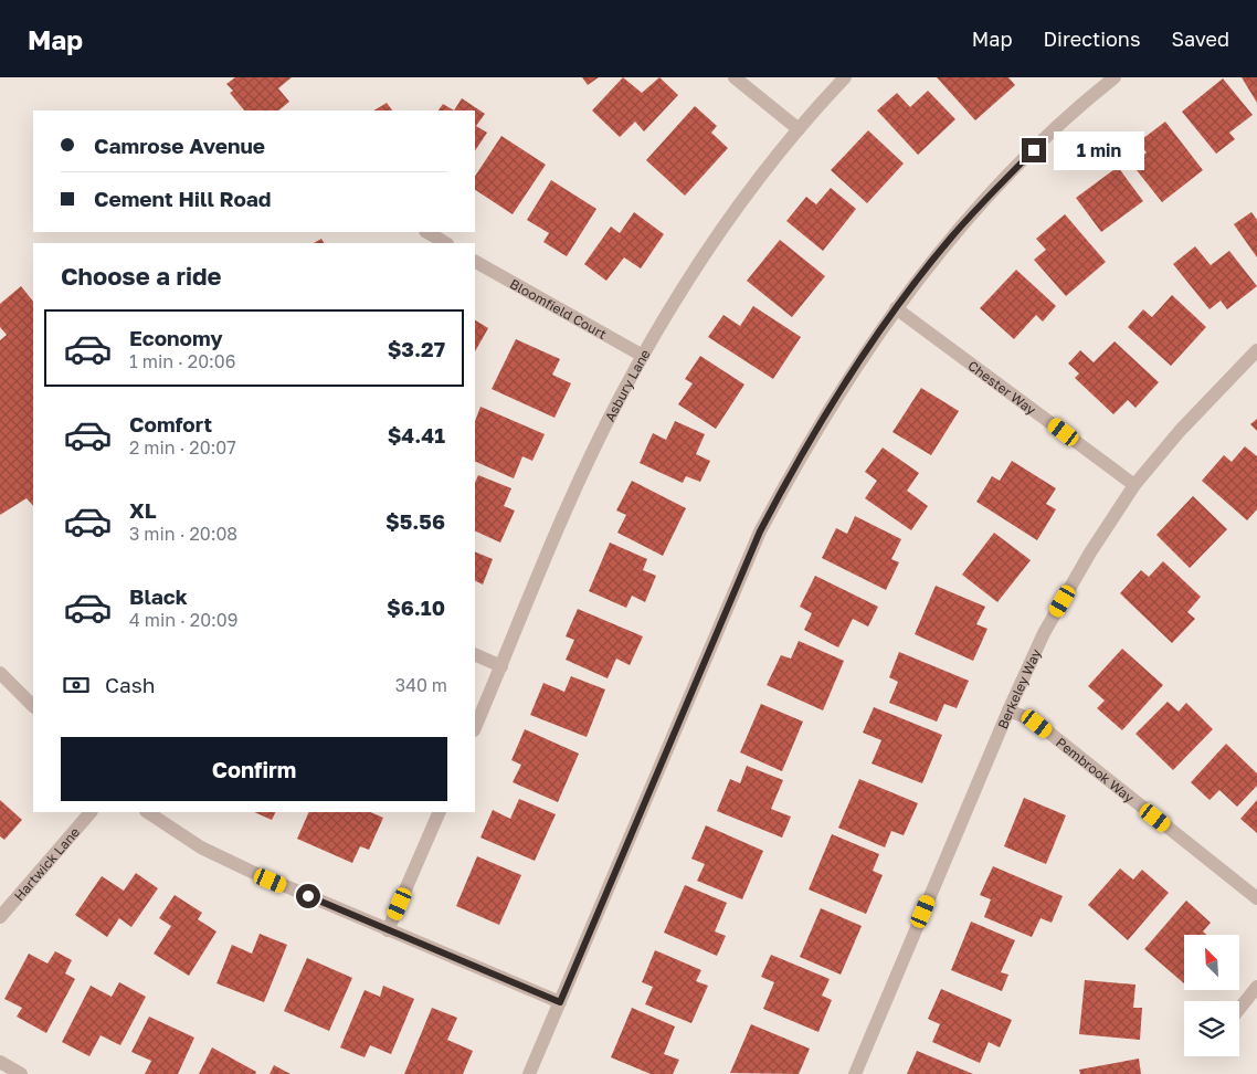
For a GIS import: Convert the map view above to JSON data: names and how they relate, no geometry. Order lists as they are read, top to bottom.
{
  "streets": {
    "street": [
      "Bloomfield Court",
      "Asbury Lane",
      "Chester Way",
      "Berkeley Way",
      "Pembrook Way",
      "Hartwick Lane"
    ]
  },
  "crossings": [
    ["Bloomfield Court", "Asbury Lane"],
    ["Chester Way", "Berkeley Way"],
    ["Berkeley Way", "Pembrook Way"]
  ],
  "north": "top left",
  "page": {
    "header": "Map",
    "nav": ["Map", "Directions", "Saved"],
    "banner": ["Camrose Avenue", "Cement Hill Road"],
    "bubble": "1 min",
    "heading": "Choose a ride",
    "list": [
      {
        "name": "Economy",
        "note": "1 min · 20:06",
        "value": "$3.27"
      },
      {
        "name": "Comfort",
        "note": "2 min · 20:07",
        "value": "$4.41"
      },
      {
        "name": "XL",
        "note": "3 min · 20:08",
        "value": "$5.56"
      },
      {
        "name": "Black",
        "note": "4 min · 20:09",
        "value": "$6.10"
      }
    ],
    "pay": ["Cash", "340 m"],
    "buttons": "Confirm"
  }
}
